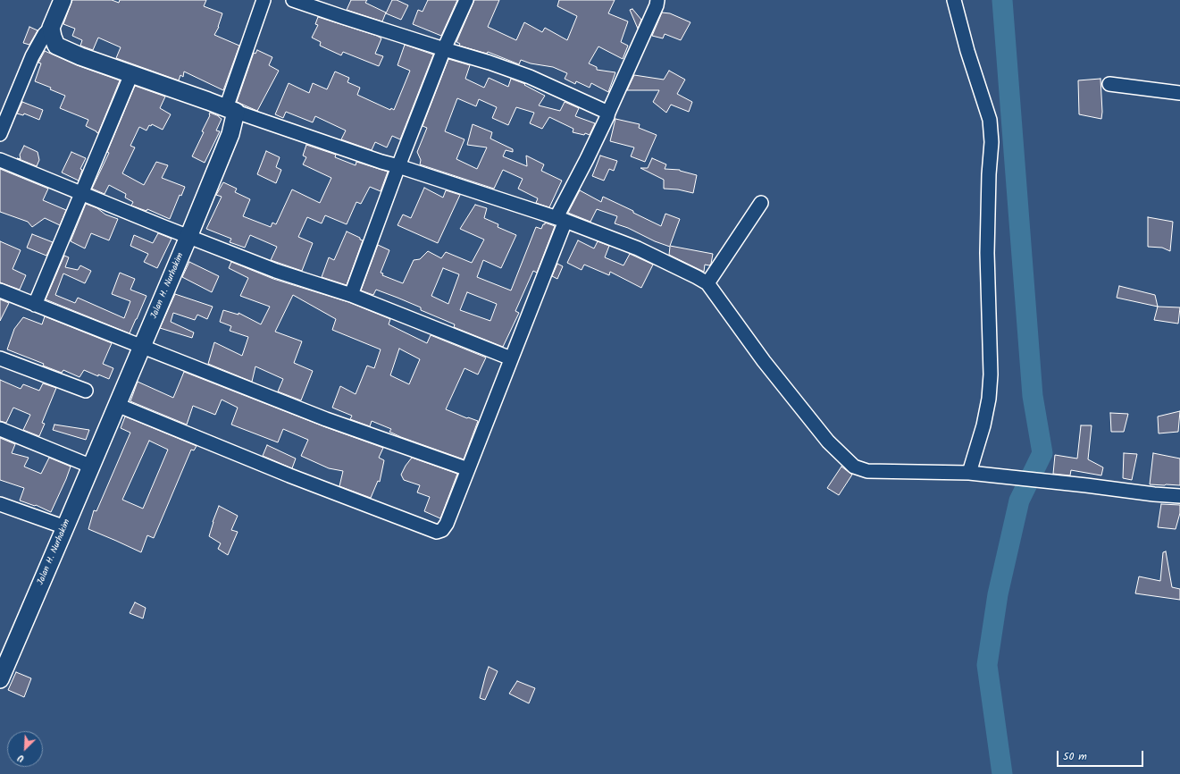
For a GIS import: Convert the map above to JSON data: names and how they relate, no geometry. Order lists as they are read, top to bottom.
{
  "streets": {
    "main road": ["Jalan H. Nurhakim"]
  },
  "scale_bar": "50 m",
  "north": "bottom left"
}
